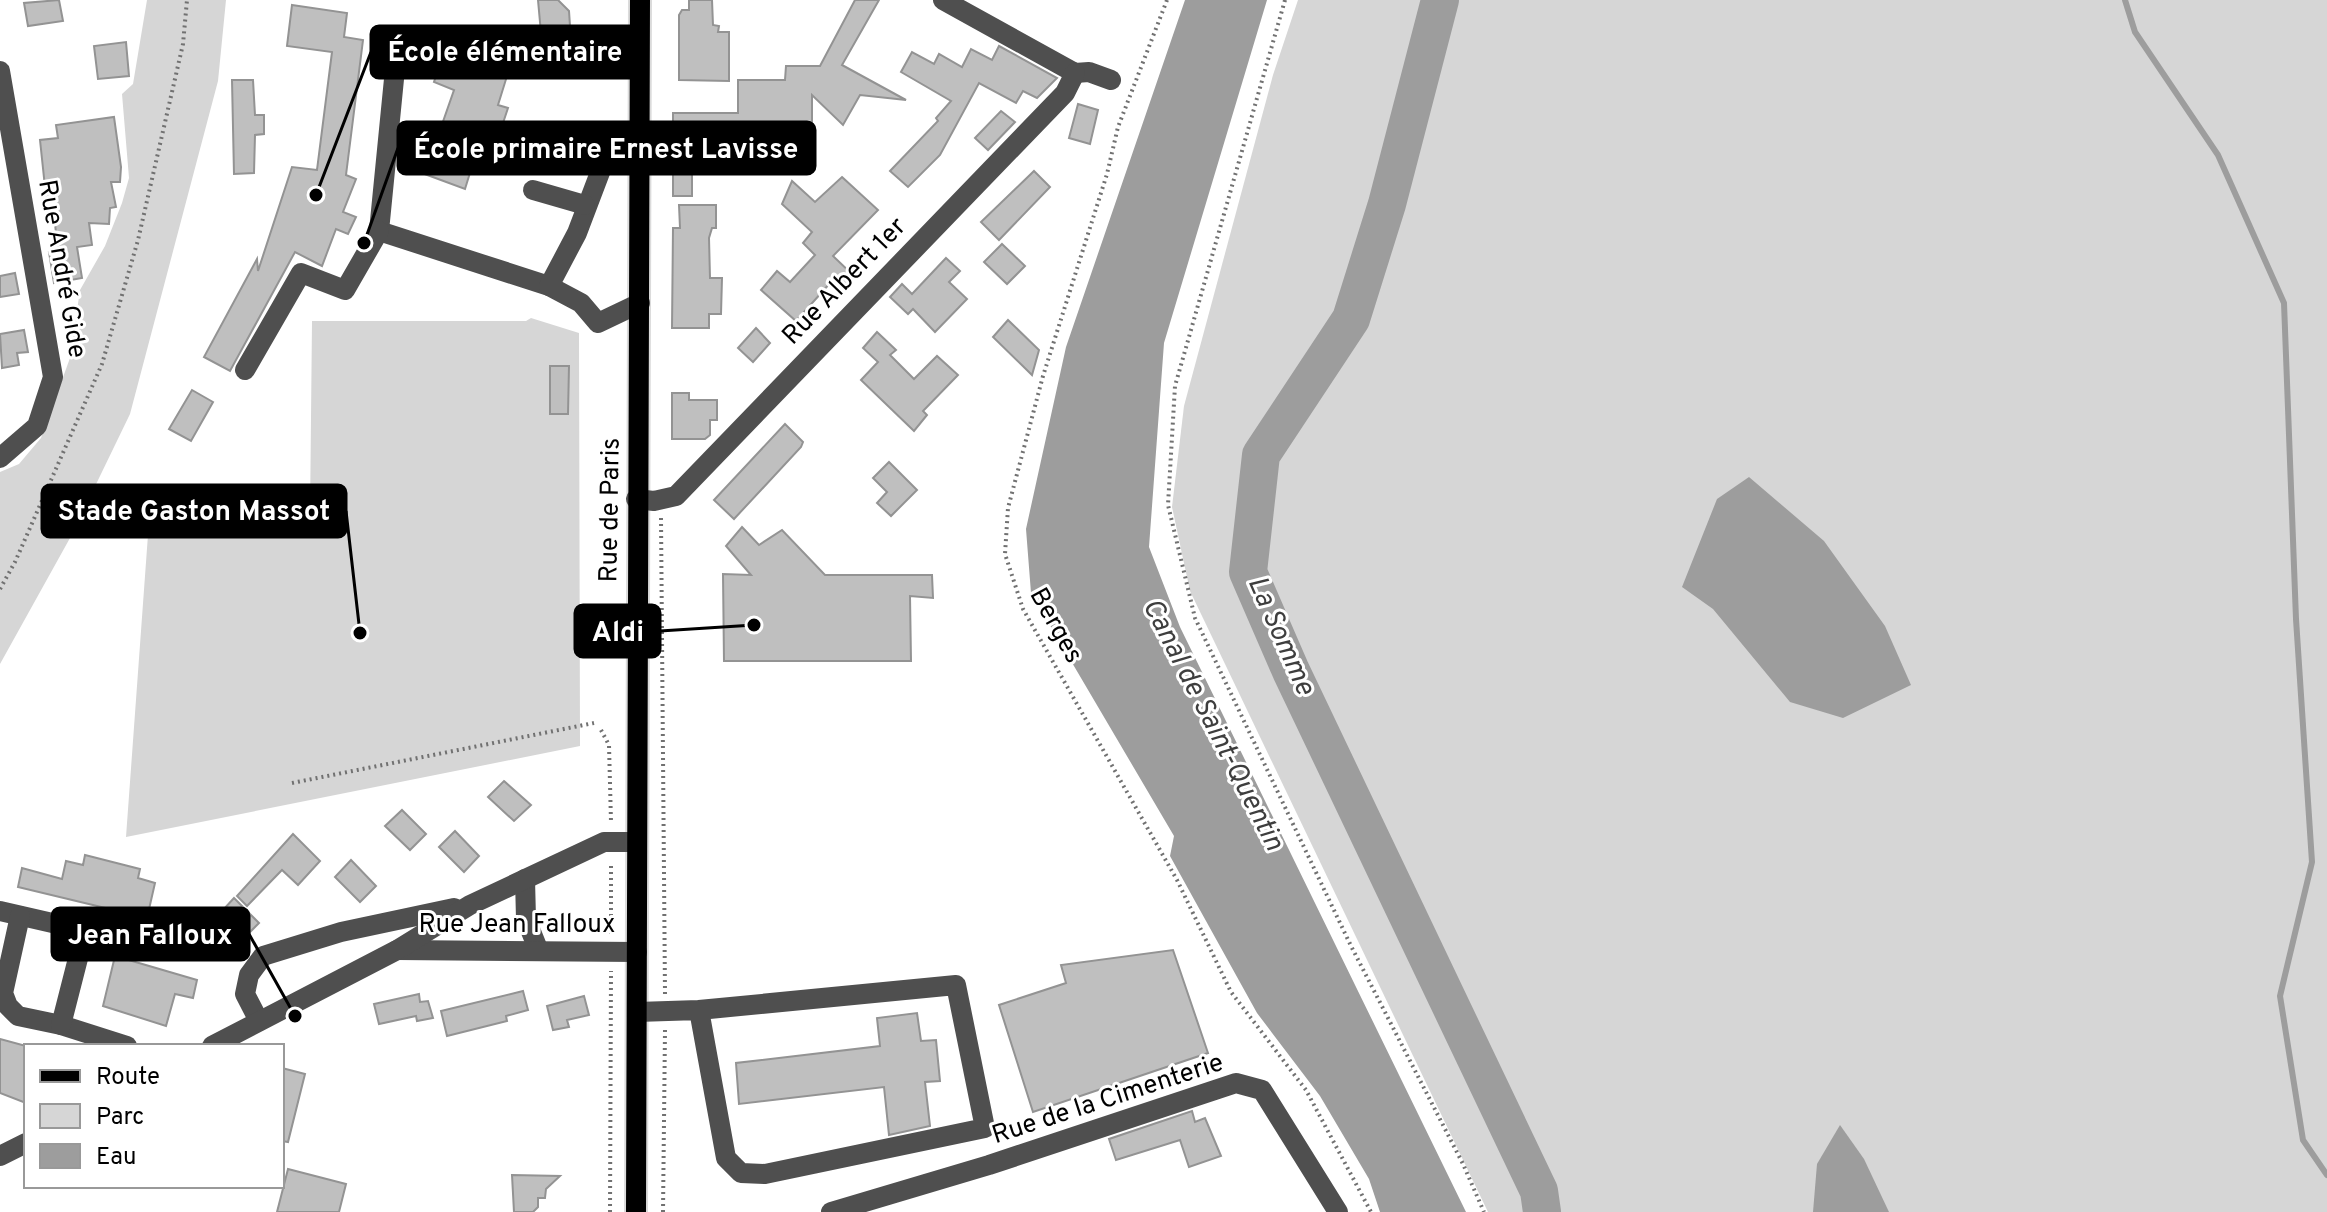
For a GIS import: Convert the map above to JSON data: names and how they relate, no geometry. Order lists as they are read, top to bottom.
{
  "streets": {
    "main road": ["Rue de Paris"],
    "street": [
      "Rue André Gide",
      "Rue Albert 1er",
      "Rue Jean Falloux",
      "Rue de la Cimenterie"
    ],
    "path": ["Berges"]
  },
  "crossings": [
    ["Rue de Paris", "Rue Jean Falloux"]
  ],
  "water": ["La Somme", "Canal de Saint-Quentin"],
  "places": [
    "École élémentaire",
    "École primaire Ernest Lavisse",
    "Aldi",
    "Stade Gaston Massot",
    "Jean Falloux"
  ],
  "legend": ["Route", "Parc", "Eau"]
}
